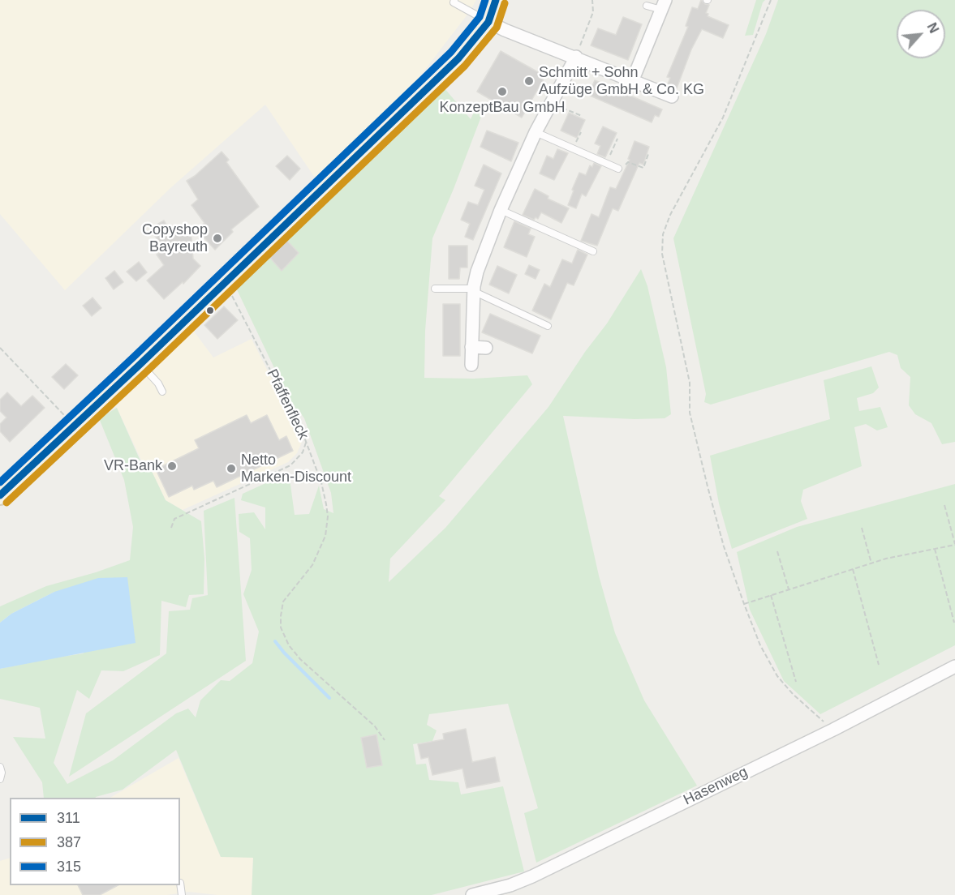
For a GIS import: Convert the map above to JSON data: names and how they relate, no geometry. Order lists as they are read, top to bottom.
{
  "streets": {
    "street": ["Hasenweg"],
    "path": ["Pfaffenfleck"]
  },
  "places": [
    "Schmitt + Sohn Aufzüge GmbH & Co. KG",
    "KonzeptBau GmbH",
    "Copyshop Bayreuth",
    "VR-Bank",
    "Netto Marken-Discount"
  ],
  "lines": ["transit line 311", "transit line 315", "transit line 387"],
  "legend": ["311", "387", "315"],
  "north": "top right"
}
